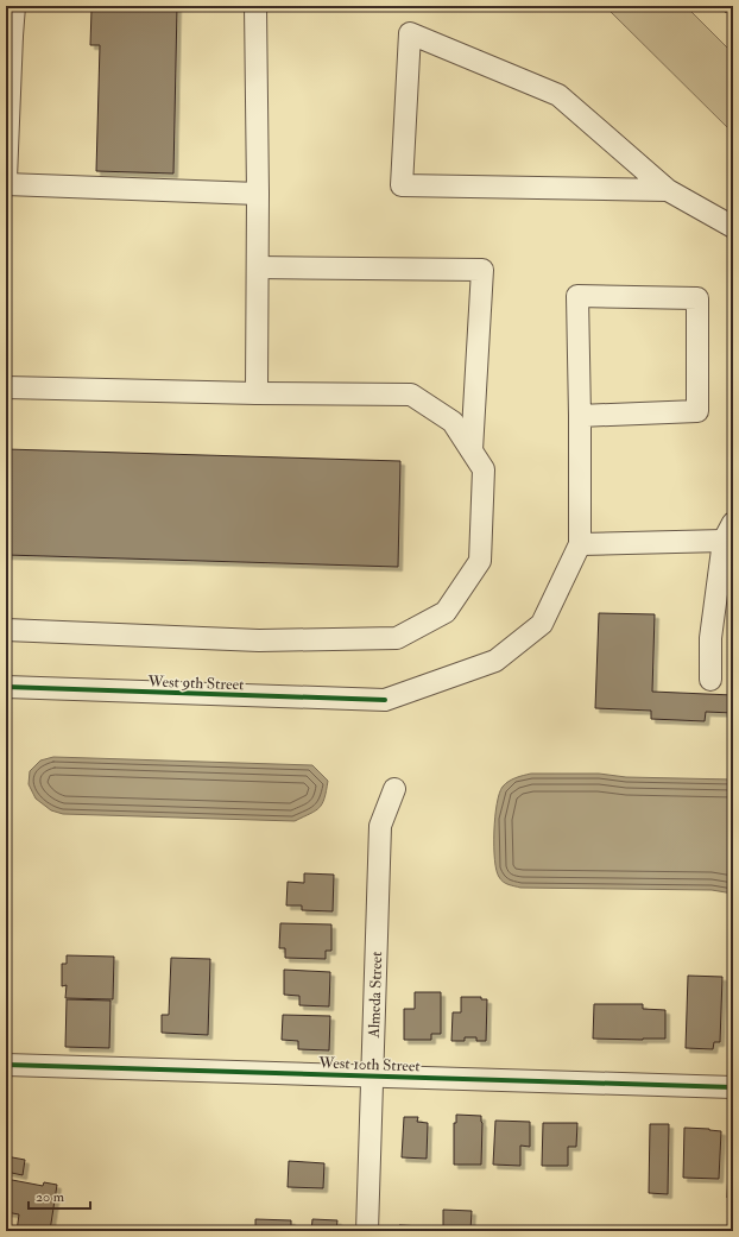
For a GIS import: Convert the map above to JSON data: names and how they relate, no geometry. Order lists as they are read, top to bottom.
{
  "streets": {
    "street": ["West 9th Street", "Almeda Street", "West 10th Street"]
  },
  "crossings": [
    ["Almeda Street", "West 10th Street"]
  ],
  "scale_bar": "20 m"
}
